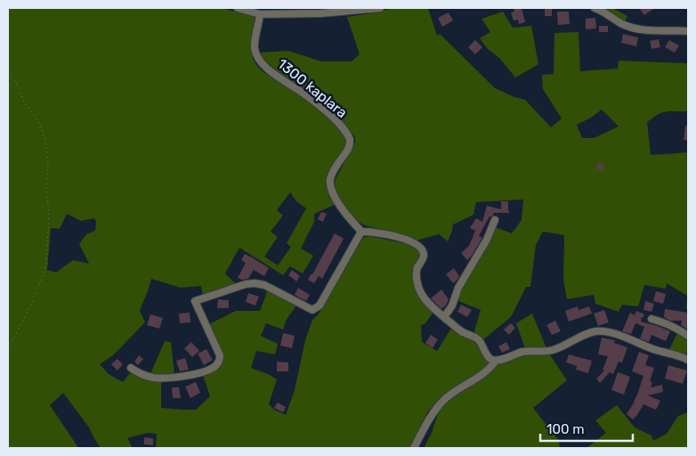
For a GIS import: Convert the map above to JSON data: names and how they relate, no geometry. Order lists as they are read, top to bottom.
{
  "streets": {
    "street": ["1300 kaplara"]
  },
  "scale_bar": "100 m"
}
